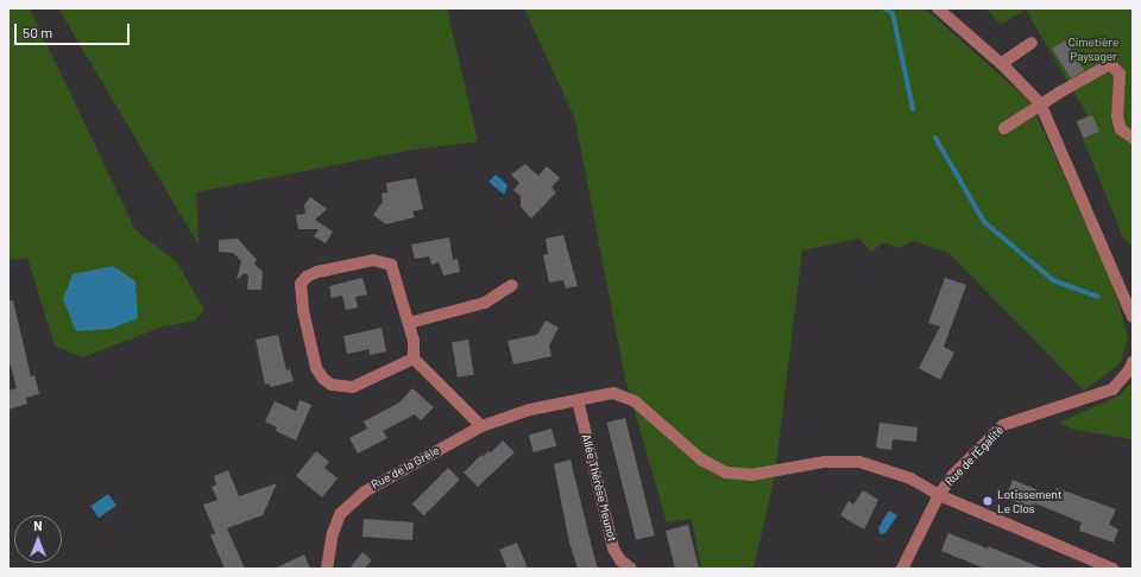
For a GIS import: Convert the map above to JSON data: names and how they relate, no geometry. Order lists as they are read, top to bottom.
{
  "streets": {
    "street": ["Rue de l'Égalité", "Rue de la Grêle", "Allée Thérèse Meunot"]
  },
  "crossings": [
    ["Rue de l'Égalité", "Rue de la Grêle"],
    ["Rue de la Grêle", "Allée Thérèse Meunot"]
  ],
  "parks": ["Cimetière Paysager"],
  "places": ["Lotissement Le Clos"],
  "scale_bar": "50 m",
  "north": "top"
}
